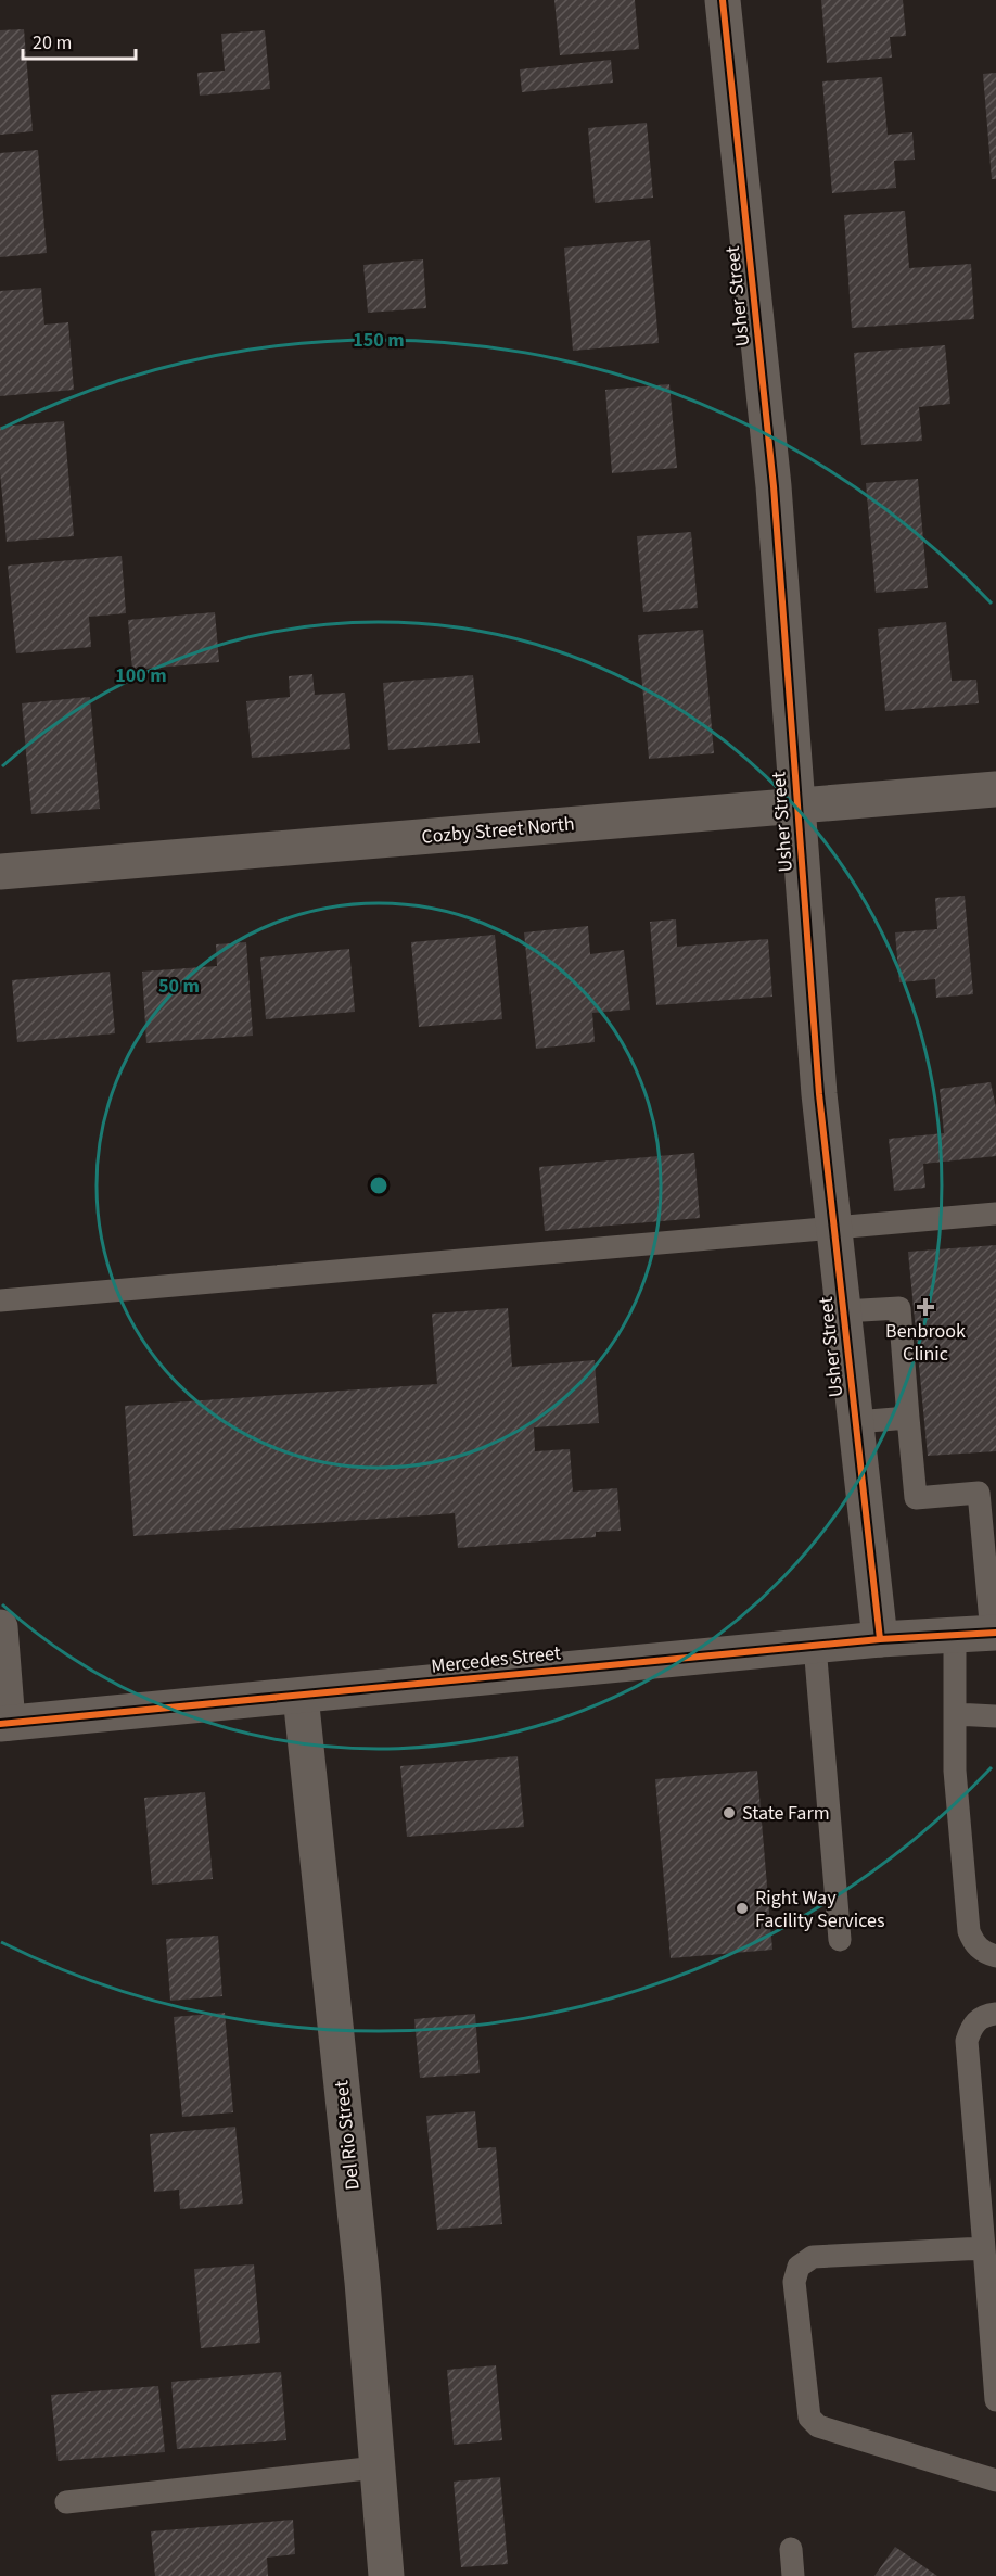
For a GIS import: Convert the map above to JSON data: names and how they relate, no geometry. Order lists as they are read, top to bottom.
{
  "streets": {
    "street": [
      "Usher Street",
      "Cozby Street North",
      "Mercedes Street",
      "Del Rio Street"
    ]
  },
  "crossings": [
    ["Usher Street", "Cozby Street North"],
    ["Usher Street", "Mercedes Street"],
    ["Mercedes Street", "Del Rio Street"]
  ],
  "places": {
    "health": ["Benbrook Clinic"],
    "other": ["State Farm", "Right Way Facility Services"]
  },
  "scale_bar": "20 m",
  "rings": ["150 m", "100 m", "50 m"]
}
